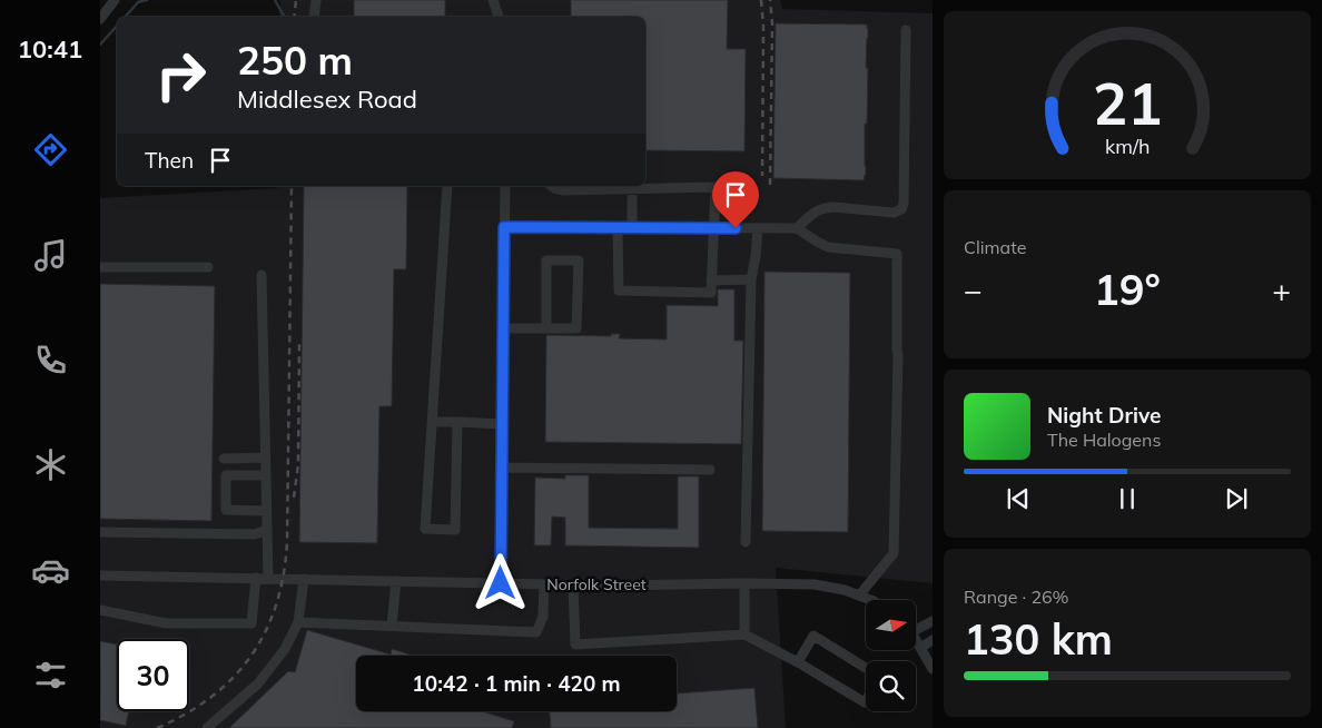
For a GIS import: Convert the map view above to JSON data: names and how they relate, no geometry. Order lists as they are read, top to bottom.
{
  "streets": {
    "street": ["Norfolk Street"]
  },
  "north": "right",
  "page": {
    "tabs": "10:41",
    "turn": ["250 m", "Middlesex Road"],
    "then": "Then",
    "tile": [
      "Climate",
      ["Range · 26%", "130 km"]
    ],
    "heat": ["−", "19°", "+"],
    "song": ["Night Drive", "The Halogens"],
    "limit": "30",
    "trip": "10:42 · 1 min · 420 m",
    "gauge": ["21", "km/h"]
  }
}
